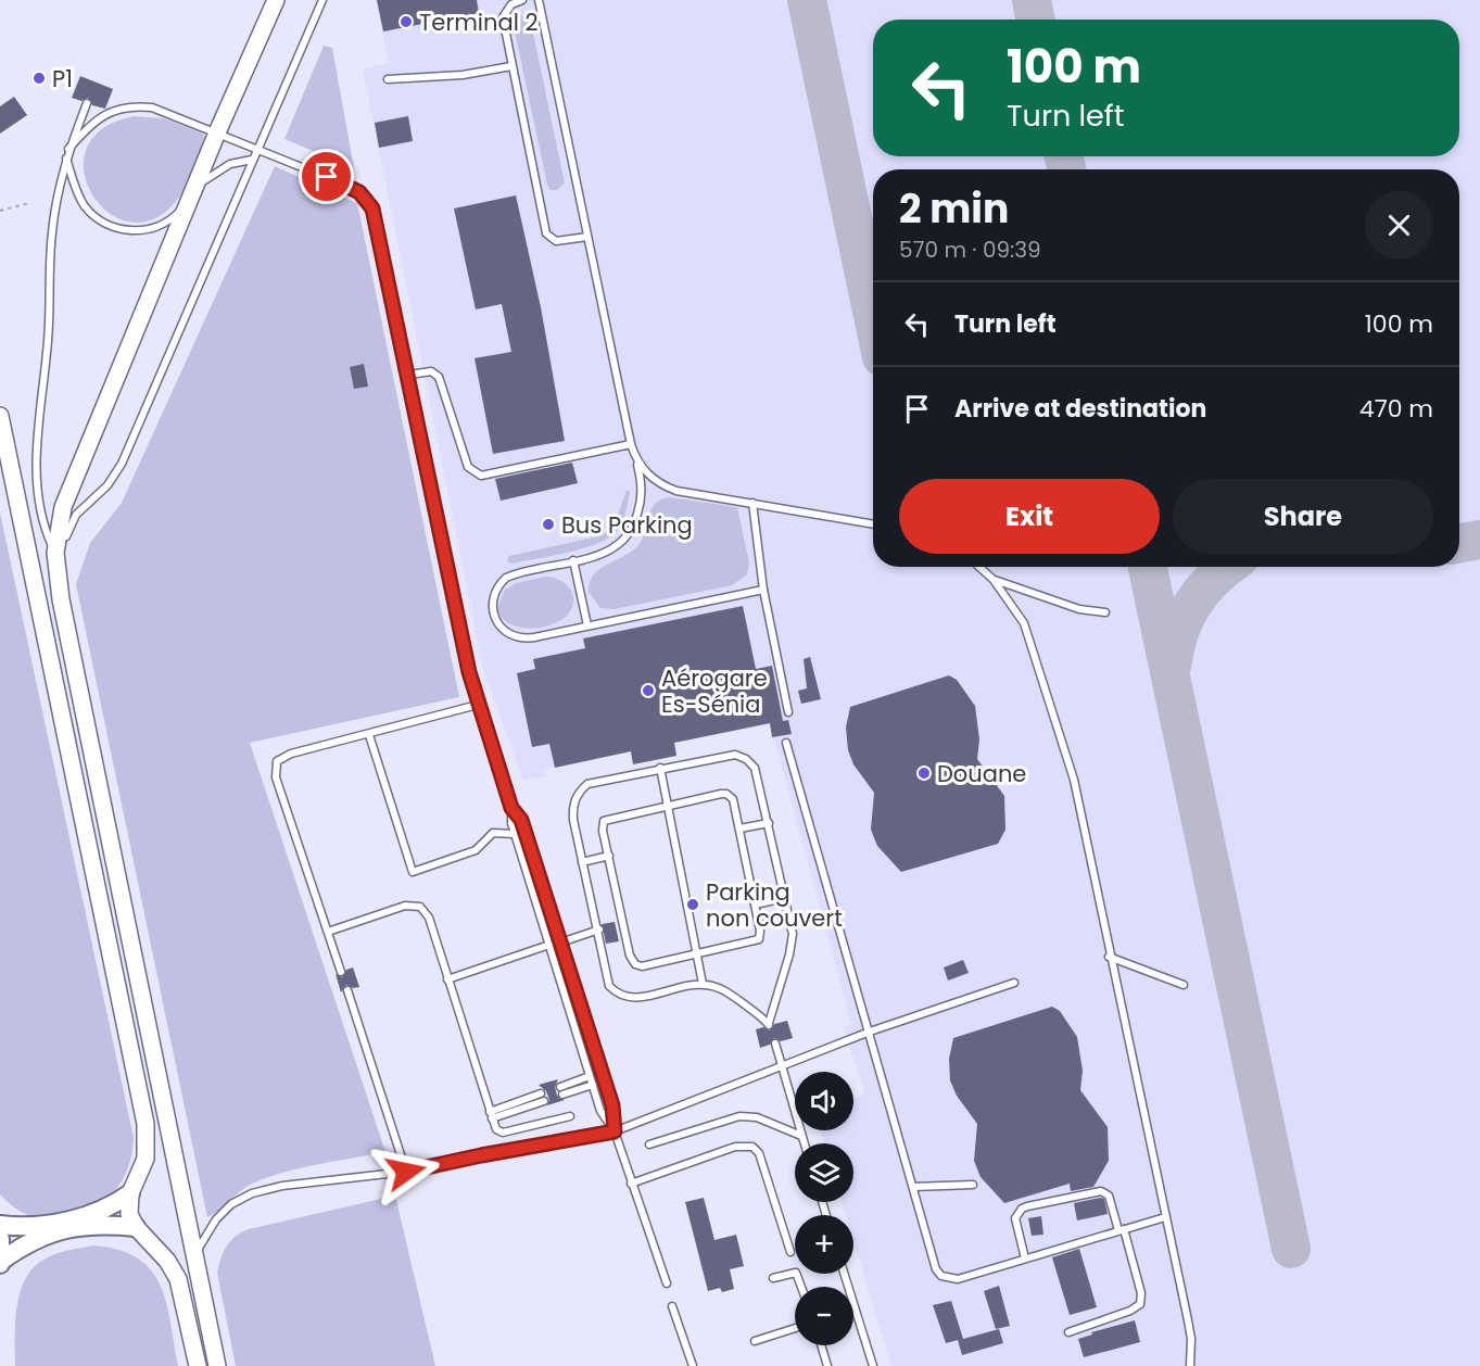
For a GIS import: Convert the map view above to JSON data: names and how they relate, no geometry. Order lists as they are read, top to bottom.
{
  "places": [
    "Terminal 2",
    "P1",
    "Bus Parking",
    "Aérogare Es-Sénia",
    "Douane",
    "Parking non couvert"
  ],
  "page": {
    "turn": ["100 m", "Turn left"],
    "heading": ["2 min", "570 m · 09:39"],
    "list": [
      {
        "name": "Turn left",
        "value": "100 m"
      },
      {
        "name": "Arrive at destination",
        "value": "470 m"
      }
    ],
    "buttons": ["Exit", "Share"],
    "map_buttons": ["+", "−"]
  }
}
